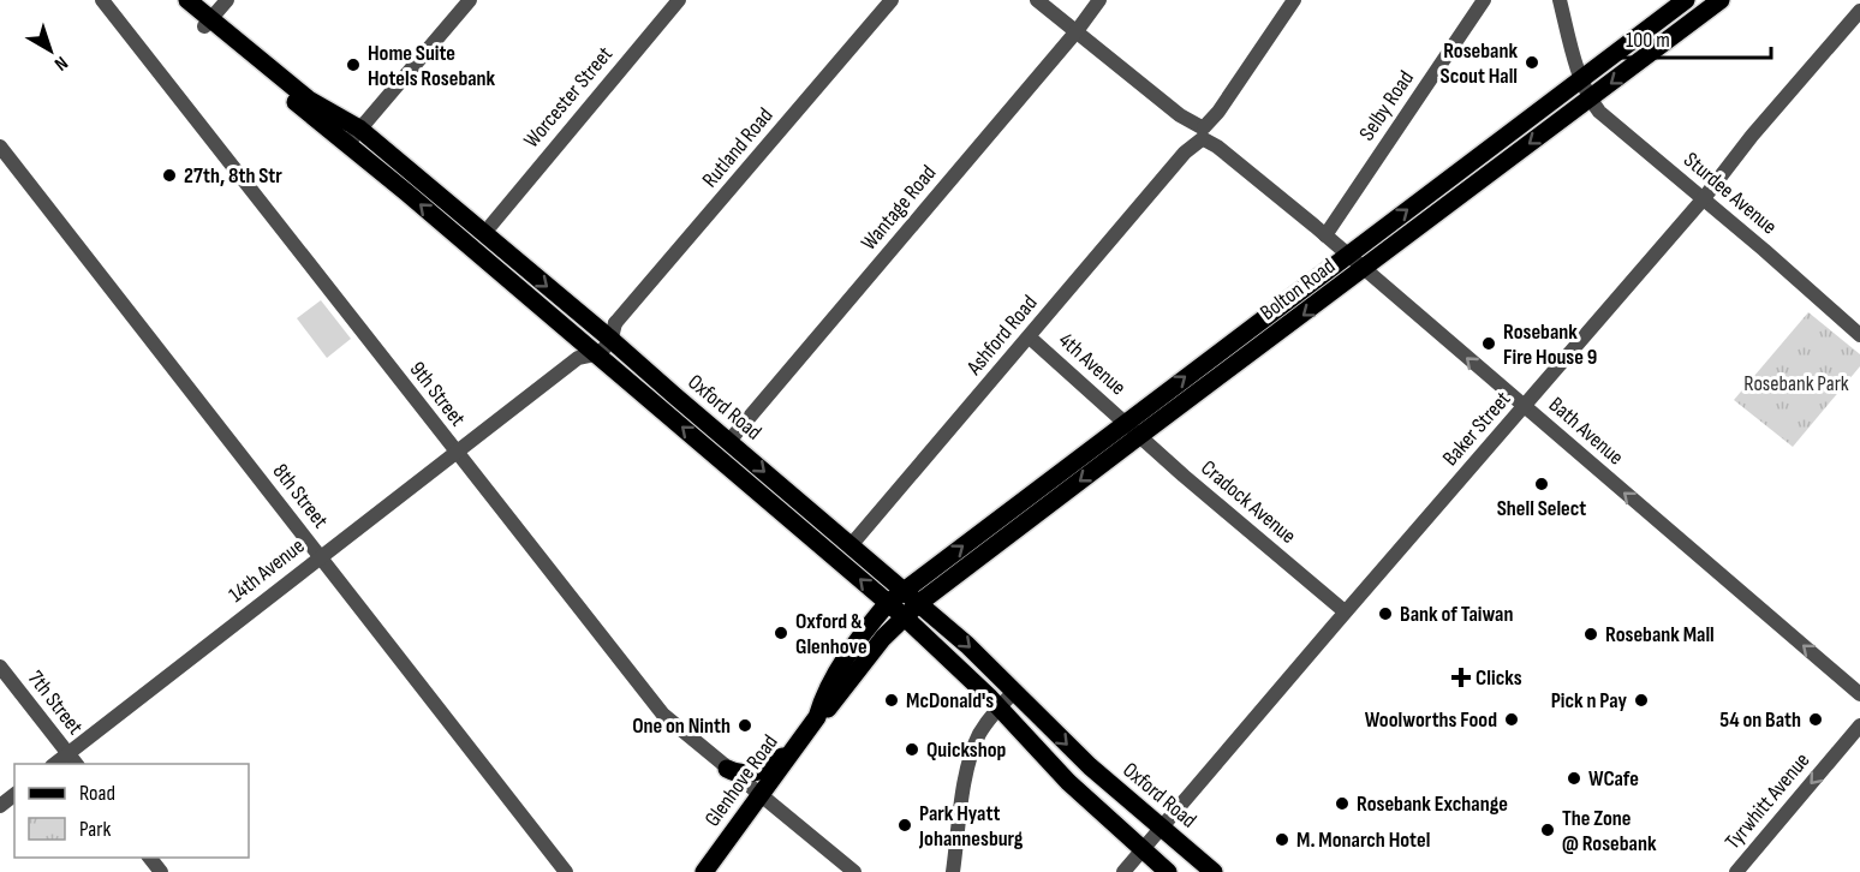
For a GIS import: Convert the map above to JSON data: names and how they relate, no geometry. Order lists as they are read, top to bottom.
{
  "streets": {
    "main road": ["Bolton Road", "Oxford Road", "Glenhove Road"],
    "street": [
      "Worcester Street",
      "Selby Road",
      "Rutland Road",
      "Sturdee Avenue",
      "Wantage Road",
      "Ashford Road",
      "4th Avenue",
      "9th Street",
      "Baker Street",
      "Bath Avenue",
      "8th Street",
      "Cradock Avenue",
      "14th Avenue",
      "7th Street",
      "Tyrwhitt Avenue"
    ]
  },
  "crossings": [
    ["Worcester Street", "Oxford Road"],
    ["Selby Road", "Bath Avenue"],
    ["Rutland Road", "Oxford Road"],
    ["Rutland Road", "14th Avenue"],
    ["Sturdee Avenue", "Bolton Road"],
    ["Sturdee Avenue", "Baker Street"],
    ["Wantage Road", "Oxford Road"],
    ["Wantage Road", "Bath Avenue"],
    ["Bolton Road", "4th Avenue"],
    ["Bolton Road", "Oxford Road"],
    ["Bolton Road", "Bath Avenue"],
    ["Bolton Road", "Cradock Avenue"],
    ["Bolton Road", "Glenhove Road"],
    ["Ashford Road", "4th Avenue"],
    ["Ashford Road", "Oxford Road"],
    ["Ashford Road", "Bath Avenue"],
    ["4th Avenue", "Cradock Avenue"],
    ["9th Street", "14th Avenue"],
    ["9th Street", "Glenhove Road"],
    ["Oxford Road", "Baker Street"],
    ["Oxford Road", "14th Avenue"],
    ["Oxford Road", "Glenhove Road"],
    ["Baker Street", "Bath Avenue"],
    ["Baker Street", "Cradock Avenue"],
    ["8th Street", "14th Avenue"],
    ["14th Avenue", "7th Street"]
  ],
  "one_way": ["Bath Avenue", "Tyrwhitt Avenue"],
  "parks": ["Rosebank Park"],
  "places": {
    "other": [
      "Rosebank Scout Hall",
      "Home Suite Hotels Rosebank",
      "27th, 8th Str",
      "Rosebank Fire House 9",
      "Shell Select",
      "Bank of Taiwan",
      "Oxford & Glenhove",
      "Rosebank Mall",
      "McDonald's",
      "Pick n Pay",
      "Woolworths Food",
      "54 on Bath",
      "One on Ninth",
      "Quickshop",
      "WCafe",
      "Rosebank Exchange",
      "Park Hyatt Johannesburg",
      "The Zone @ Rosebank",
      "M. Monarch Hotel"
    ],
    "health": ["Clicks"]
  },
  "legend": ["Road", "Park"],
  "scale_bar": "100 m",
  "north": "bottom right"
}
